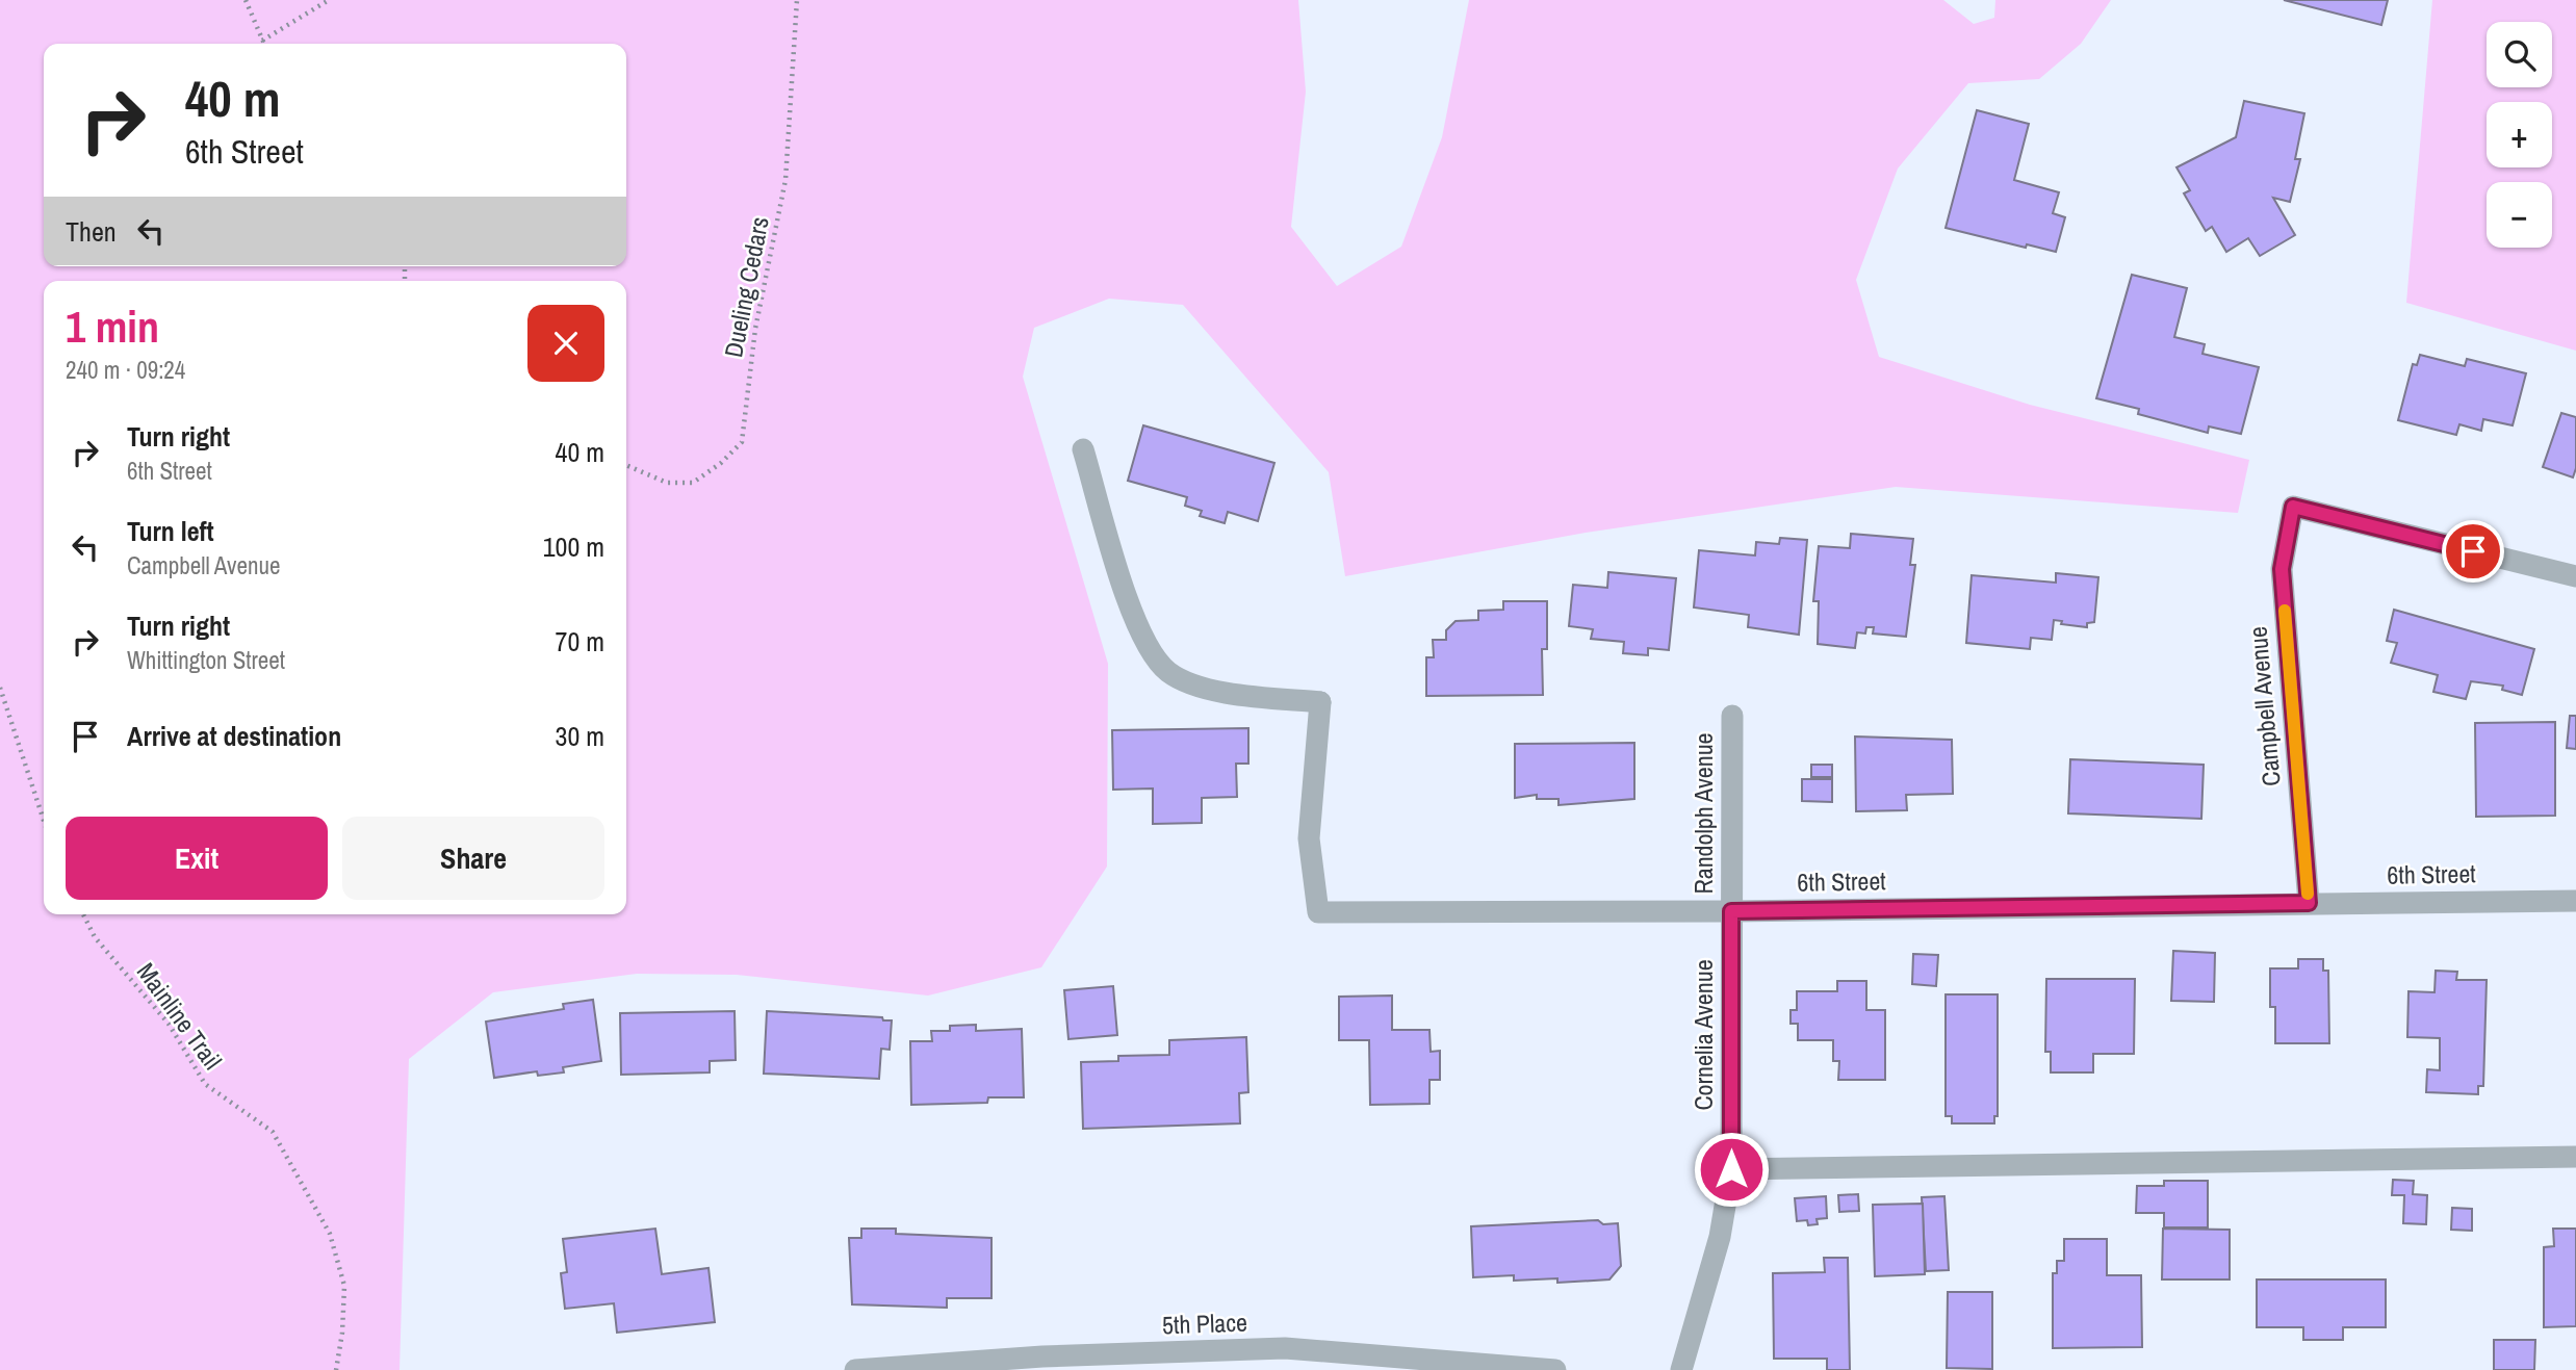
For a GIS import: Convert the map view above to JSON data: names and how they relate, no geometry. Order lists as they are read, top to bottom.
{
  "streets": {
    "street": [
      "Campbell Avenue",
      "Randolph Avenue",
      "6th Street",
      "Cornelia Avenue",
      "5th Place"
    ],
    "path": ["Dueling Cedars", "Mainline Trail"]
  },
  "crossings": [
    ["Campbell Avenue", "6th Street"],
    ["Randolph Avenue", "6th Street"],
    ["Randolph Avenue", "Cornelia Avenue"],
    ["6th Street", "Cornelia Avenue"]
  ],
  "page": {
    "map_buttons": ["+", "−"],
    "turn": ["40 m", "6th Street"],
    "then": "Then",
    "heading": ["1 min", "240 m · 09:24"],
    "list": [
      {
        "name": "Turn right",
        "note": "6th Street",
        "value": "40 m"
      },
      {
        "name": "Turn left",
        "note": "Campbell Avenue",
        "value": "100 m"
      },
      {
        "name": "Turn right",
        "note": "Whittington Street",
        "value": "70 m"
      },
      {
        "name": "Arrive at destination",
        "value": "30 m"
      }
    ],
    "buttons": ["Exit", "Share"]
  }
}
